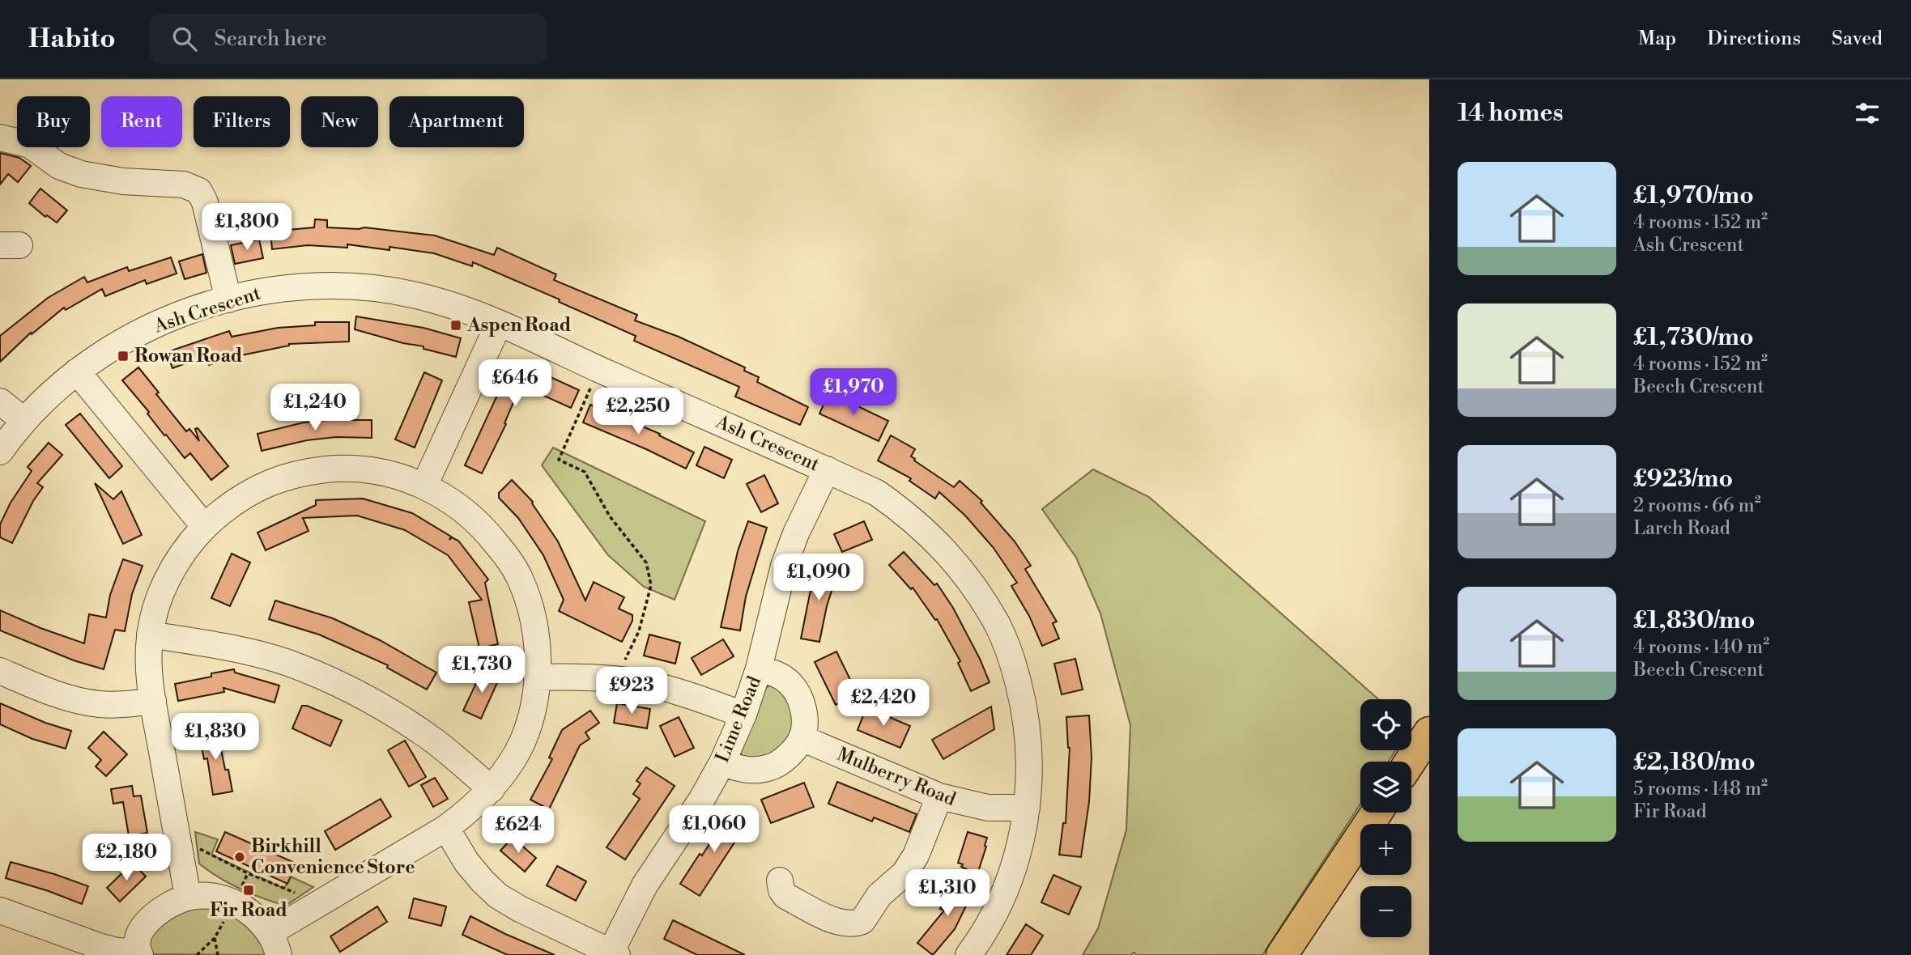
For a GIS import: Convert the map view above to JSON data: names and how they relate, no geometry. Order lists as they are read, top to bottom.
{
  "streets": {
    "street": ["Ash Crescent", "Lime Road", "Mulberry Road"]
  },
  "crossings": [
    ["Ash Crescent", "Lime Road"],
    ["Ash Crescent", "Mulberry Road"]
  ],
  "places": {
    "transit": ["Aspen Road", "Rowan Road", "Fir Road"],
    "other": ["Birkhill Convenience Store"]
  },
  "page": {
    "header": "Habito",
    "search": "Search here",
    "nav": ["Map", "Directions", "Saved"],
    "heading": "14 homes",
    "chip": [
      "Buy",
      "Rent",
      "Filters",
      "New",
      "Apartment"
    ],
    "list": [
      {
        "name": "£1,970/mo",
        "note": "4 rooms · 152 m² · Ash Crescent"
      },
      {
        "name": "£1,730/mo",
        "note": "4 rooms · 152 m² · Beech Crescent"
      },
      {
        "name": "£923/mo",
        "note": "2 rooms · 66 m² · Larch Road"
      },
      {
        "name": "£1,830/mo",
        "note": "4 rooms · 140 m² · Beech Crescent"
      },
      {
        "name": "£2,180/mo",
        "note": "5 rooms · 148 m² · Fir Road"
      }
    ],
    "price": [
      "£1,800",
      "£646",
      "£1,970",
      "£1,240",
      "£2,250",
      "£1,090",
      "£1,730",
      "£923",
      "£2,420",
      "£1,830",
      "£1,060",
      "£624",
      "£2,180",
      "£1,310"
    ],
    "map_buttons": ["+", "−"]
  }
}
